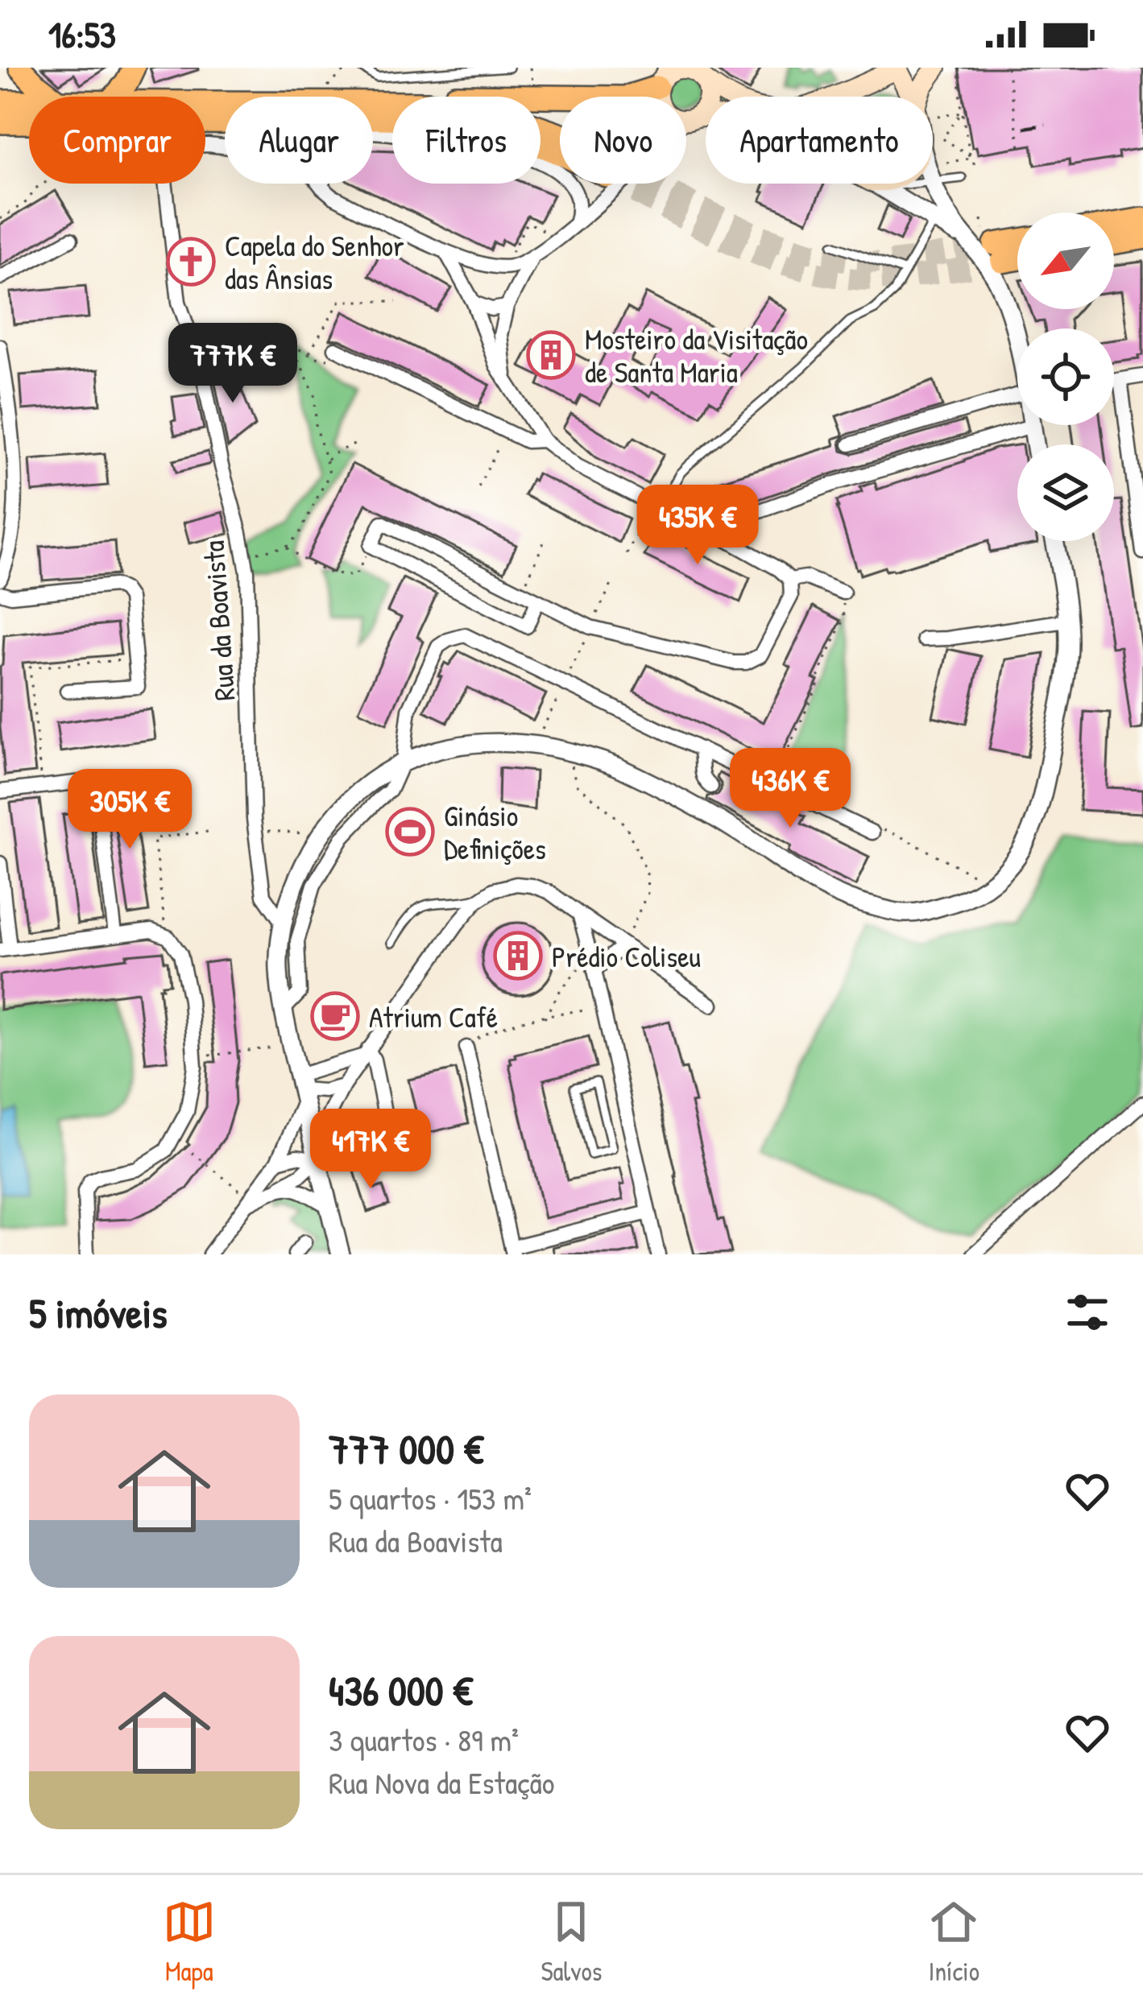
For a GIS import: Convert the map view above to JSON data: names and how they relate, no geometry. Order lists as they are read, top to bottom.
{
  "streets": {
    "street": ["Rua da Boavista"]
  },
  "places": {
    "church": ["Capela do Senhor das Ânsias"],
    "building": ["Mosteiro da Visitação de Santa Maria", "Prédio Coliseu"],
    "sports": ["Ginásio Definições"],
    "cafe": ["Atrium Café"]
  },
  "north": "bottom left",
  "page": {
    "status": "16:53",
    "chip": [
      "Comprar",
      "Alugar",
      "Filtros",
      "Novo",
      "Apartamento"
    ],
    "price": [
      "777K €",
      "435K €",
      "436K €",
      "305K €",
      "417K €"
    ],
    "heading": "5 imóveis",
    "list": [
      {
        "name": "777 000 €",
        "note": "5 quartos · 153 m² · Rua da Boavista"
      },
      {
        "name": "436 000 €",
        "note": "3 quartos · 89 m² · Rua Nova da Estação"
      }
    ],
    "tabs": ["Mapa", "Salvos", "Início"]
  }
}
